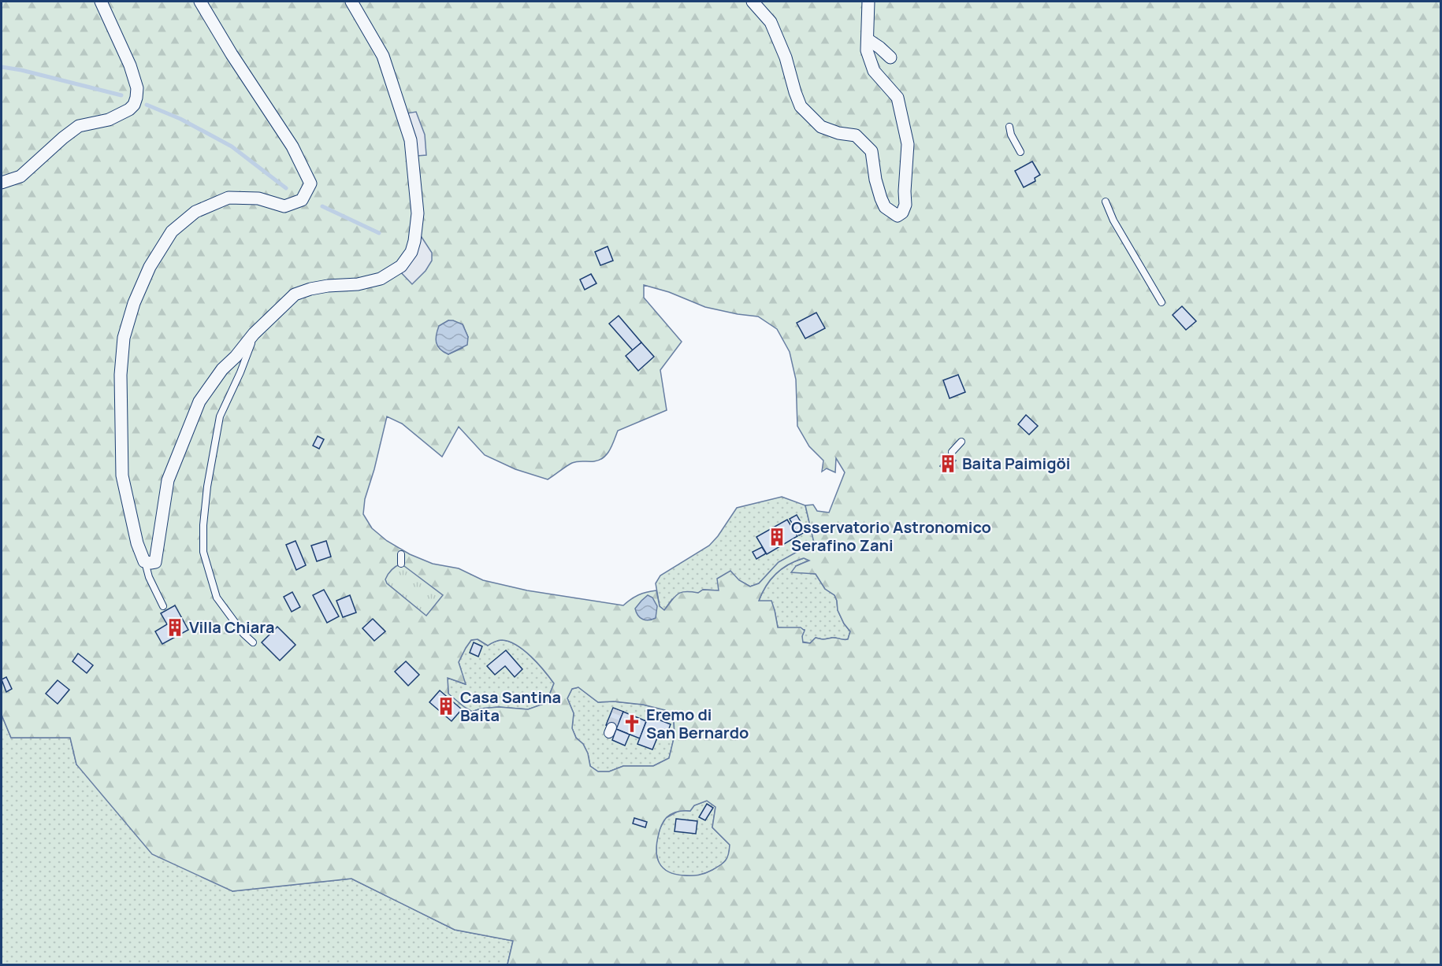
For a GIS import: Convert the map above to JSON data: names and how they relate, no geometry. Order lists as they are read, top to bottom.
{
  "places": {
    "building": [
      "Baita Paimigöi",
      "Osservatorio Astronomico Serafino Zani",
      "Villa Chiara",
      "Casa Santina Baita"
    ],
    "church": ["Eremo di San Bernardo"]
  }
}
